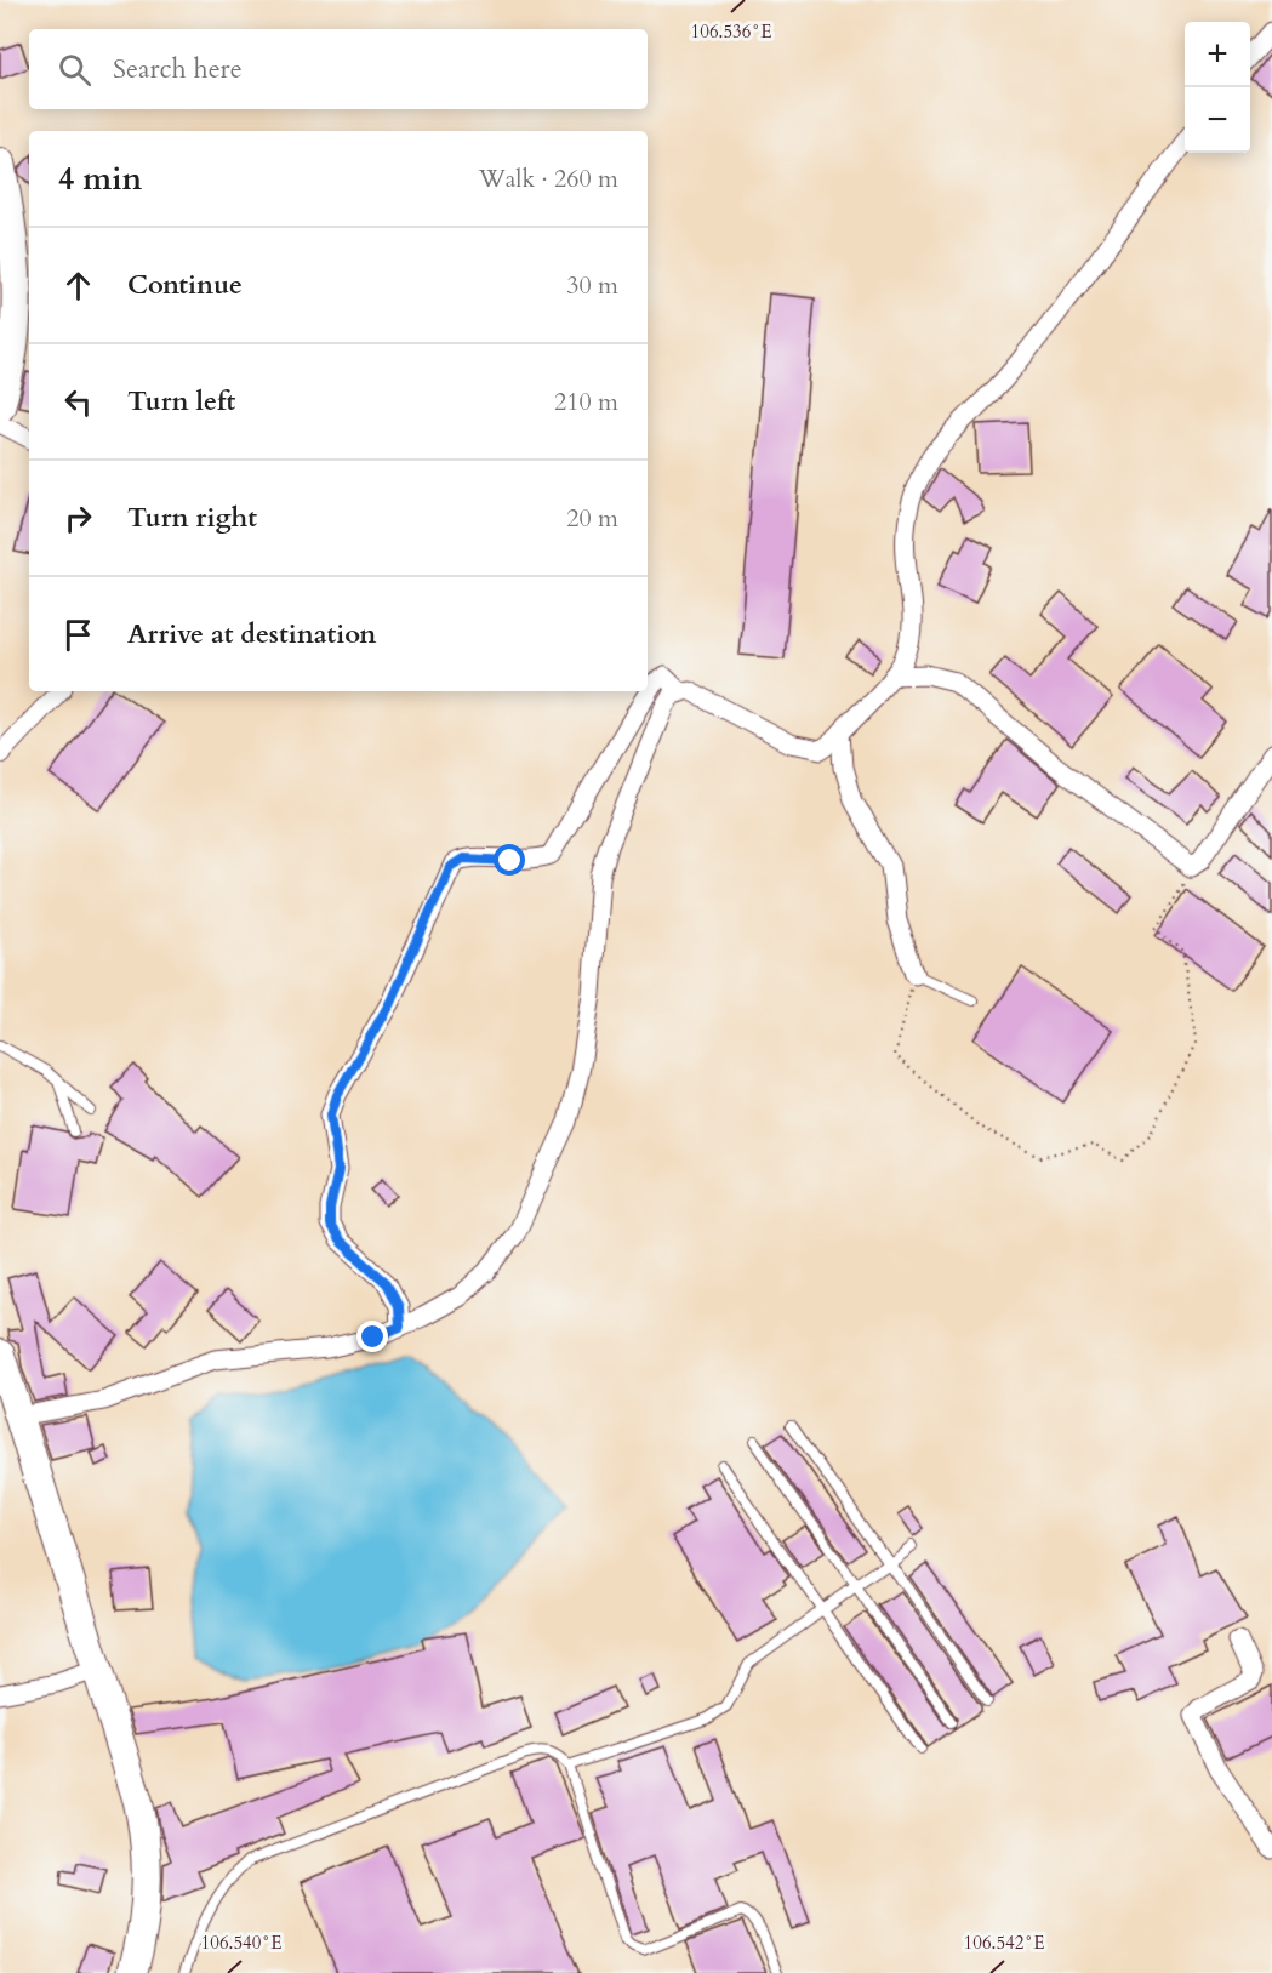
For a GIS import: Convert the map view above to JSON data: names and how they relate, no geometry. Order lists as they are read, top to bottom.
{
  "page": {
    "map_buttons": ["+", "−"],
    "search": "Search here",
    "heading": ["4 min", "Walk · 260 m"],
    "list": [
      ["Continue", "30 m"],
      ["Turn left", "210 m"],
      ["Turn right", "20 m"],
      "Arrive at destination"
    ]
  },
  "coordinates": ["106.536°E", "106.540°E", "106.542°E"]
}
